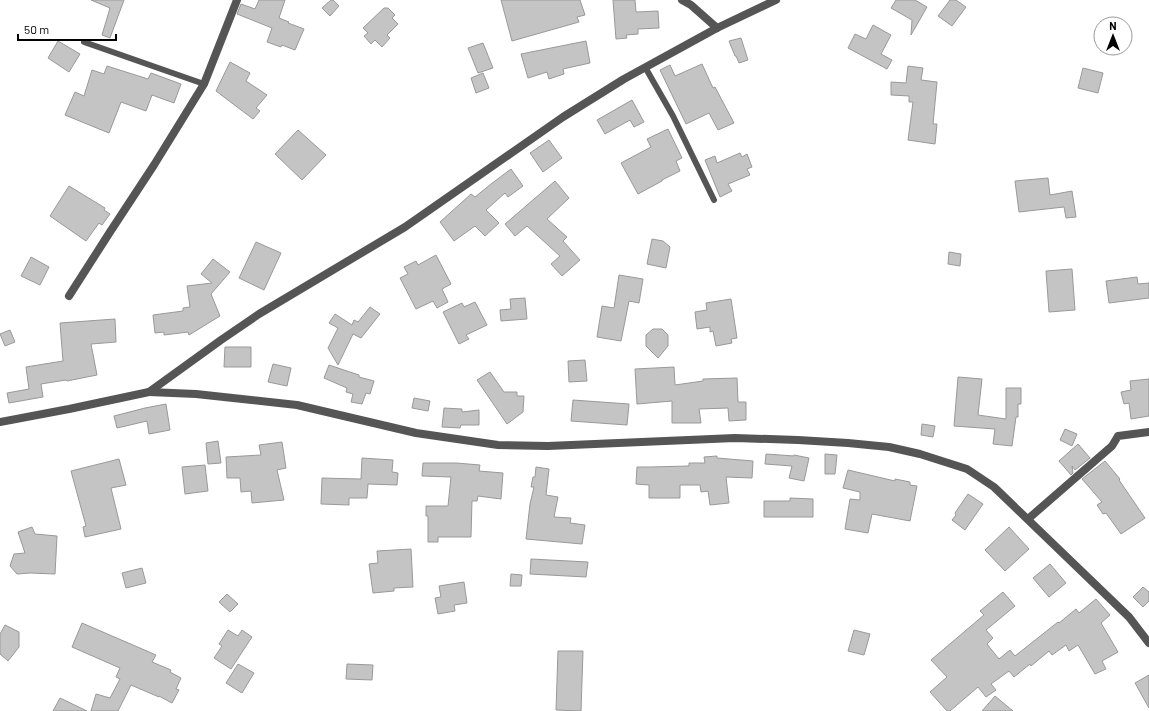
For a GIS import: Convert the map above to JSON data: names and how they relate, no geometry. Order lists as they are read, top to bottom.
{
  "scale_bar": "50 m",
  "north": "top"
}
